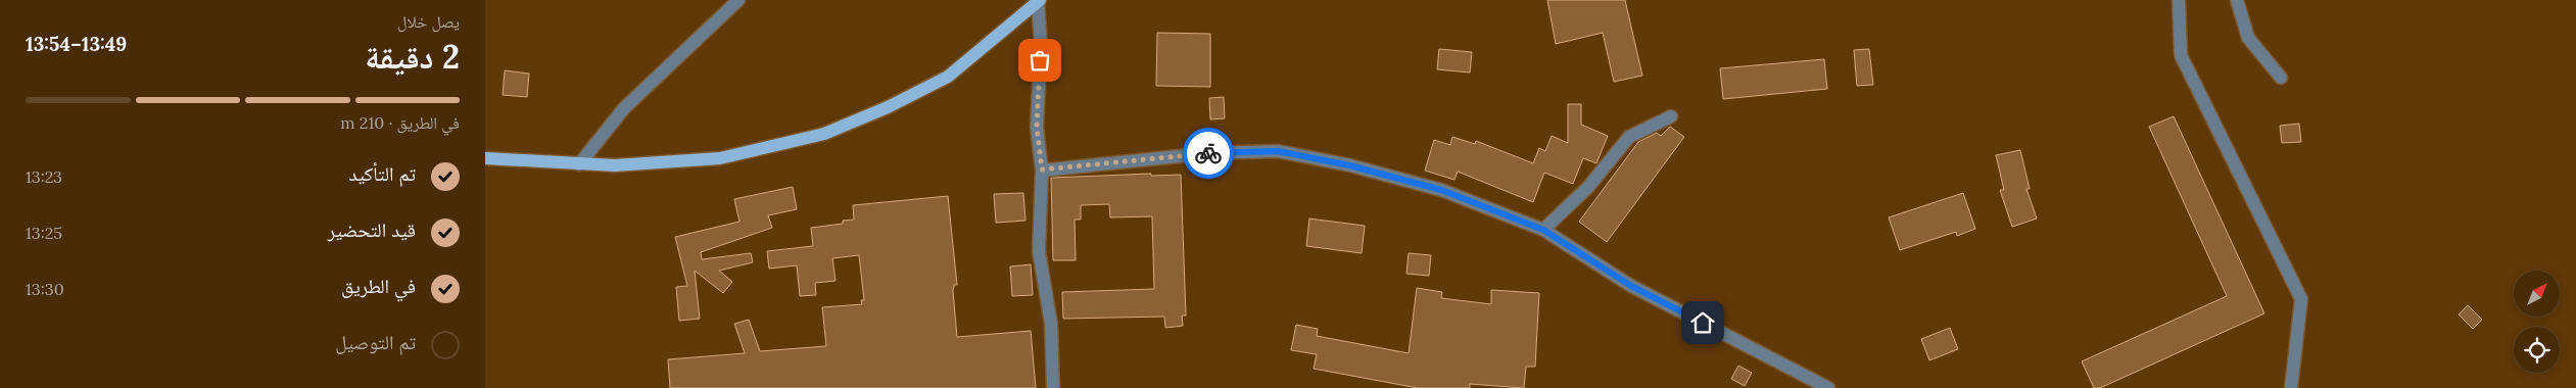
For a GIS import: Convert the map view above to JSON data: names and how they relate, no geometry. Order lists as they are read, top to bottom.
{
  "north": "top right",
  "page": {
    "heading": ["2 دقيقة", "يصل خلال", "13:49–13:54"],
    "bar": "في الطريق · 210 m",
    "list": [
      ["تم التأكيد", "13:23"],
      ["قيد التحضير", "13:25"],
      ["في الطريق", "13:30"],
      "تم التوصيل"
    ]
  }
}
